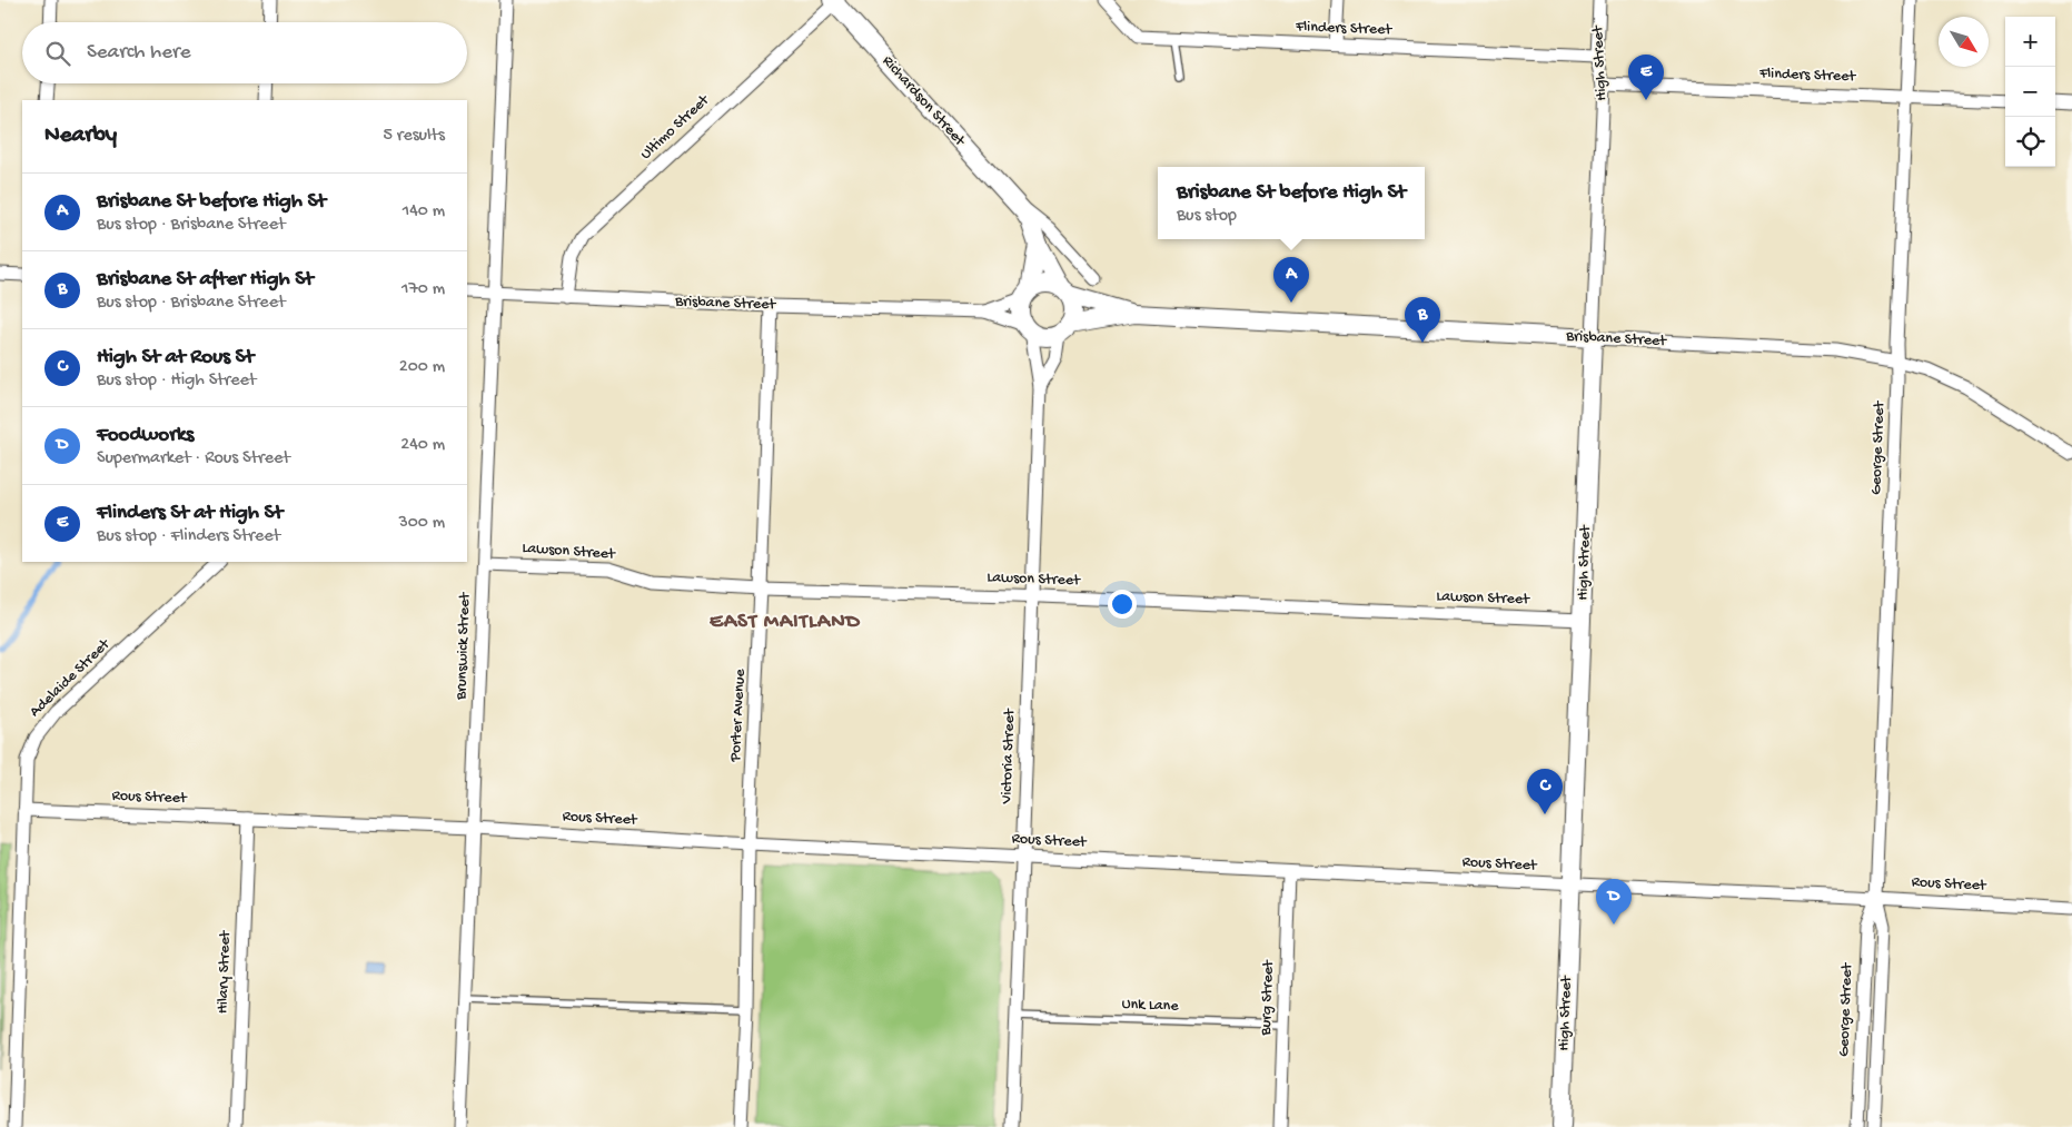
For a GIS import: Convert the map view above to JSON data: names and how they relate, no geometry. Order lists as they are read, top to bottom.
{
  "streets": {
    "main road": ["High Street", "Richardson Street", "Brisbane Street"],
    "street": [
      "Flinders Street",
      "Ultimo Street",
      "George Street",
      "Lawson Street",
      "Brunswick Street",
      "Adelaide Street",
      "Porter Avenue",
      "Victoria Street",
      "Rous Street",
      "Hilary Street",
      "Burg Street"
    ],
    "lane": ["Unk Lane"]
  },
  "crossings": [
    ["Flinders Street", "High Street"],
    ["Flinders Street", "George Street"],
    ["High Street", "Brisbane Street"],
    ["High Street", "Lawson Street"],
    ["High Street", "Rous Street"],
    ["Richardson Street", "Ultimo Street"],
    ["Richardson Street", "Brisbane Street"],
    ["Richardson Street", "Victoria Street"],
    ["Ultimo Street", "Brisbane Street"],
    ["Brisbane Street", "George Street"],
    ["Brisbane Street", "Brunswick Street"],
    ["Brisbane Street", "Porter Avenue"],
    ["Brisbane Street", "Victoria Street"],
    ["George Street", "Rous Street"],
    ["Lawson Street", "Brunswick Street"],
    ["Lawson Street", "Porter Avenue"],
    ["Lawson Street", "Victoria Street"],
    ["Brunswick Street", "Rous Street"],
    ["Adelaide Street", "Rous Street"],
    ["Porter Avenue", "Rous Street"],
    ["Victoria Street", "Rous Street"],
    ["Victoria Street", "Unk Lane"],
    ["Rous Street", "Hilary Street"],
    ["Rous Street", "Burg Street"],
    ["Burg Street", "Unk Lane"]
  ],
  "districts": ["EAST MAITLAND"],
  "north": "bottom right",
  "page": {
    "map_buttons": ["+", "−"],
    "search": "Search here",
    "pins": [
      "E",
      "A",
      "B",
      "C",
      "D"
    ],
    "heading": ["Nearby", "5 results"],
    "popup": ["Brisbane St before High St", "Bus stop"],
    "list": [
      {
        "mark": "A",
        "name": "Brisbane St before High St",
        "note": "Bus stop · Brisbane Street",
        "value": "140 m"
      },
      {
        "mark": "B",
        "name": "Brisbane St after High St",
        "note": "Bus stop · Brisbane Street",
        "value": "170 m"
      },
      {
        "mark": "C",
        "name": "High St at Rous St",
        "note": "Bus stop · High Street",
        "value": "200 m"
      },
      {
        "mark": "D",
        "name": "Foodworks",
        "note": "Supermarket · Rous Street",
        "value": "240 m"
      },
      {
        "mark": "E",
        "name": "Flinders St at High St",
        "note": "Bus stop · Flinders Street",
        "value": "300 m"
      }
    ]
  }
}
